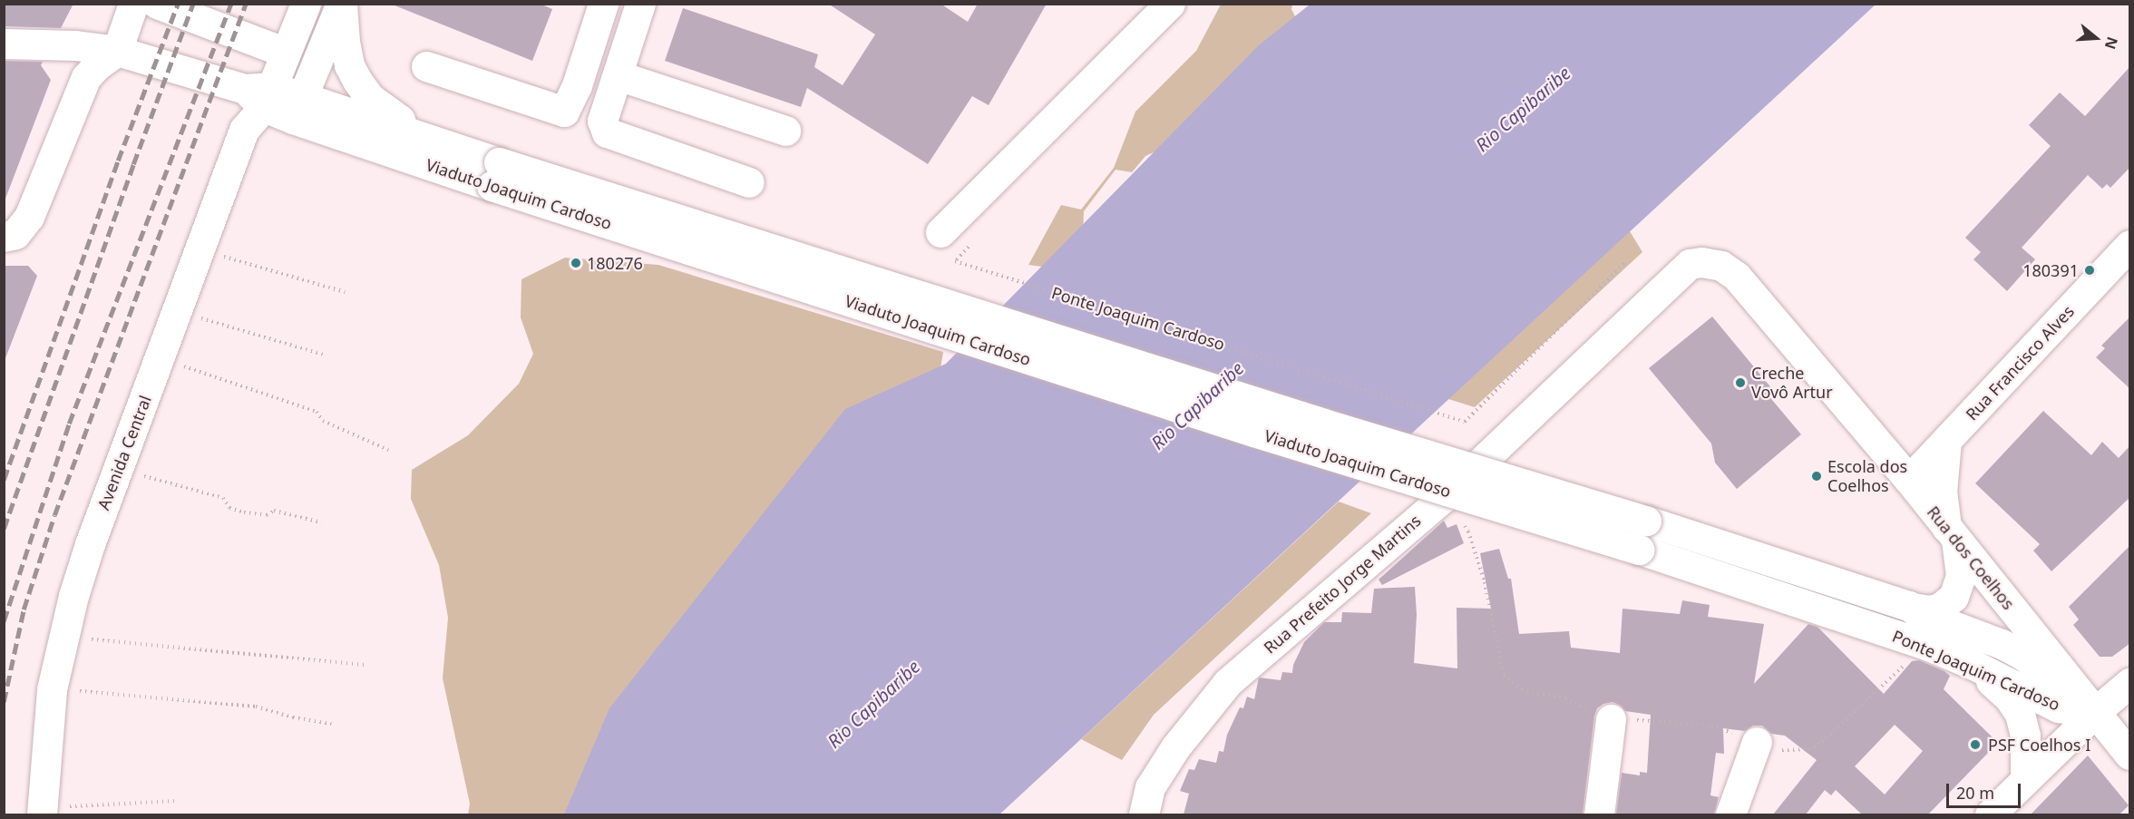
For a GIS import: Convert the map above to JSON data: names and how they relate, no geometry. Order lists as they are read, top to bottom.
{
  "streets": {
    "street": [
      "Viaduto Joaquim Cardoso",
      "Ponte Joaquim Cardoso",
      "Rua Francisco Alves",
      "Avenida Central",
      "Rua dos Coelhos",
      "Rua Prefeito Jorge Martins"
    ]
  },
  "crossings": [
    ["Viaduto Joaquim Cardoso", "Ponte Joaquim Cardoso"],
    ["Viaduto Joaquim Cardoso", "Avenida Central"],
    ["Ponte Joaquim Cardoso", "Rua dos Coelhos"],
    ["Rua Francisco Alves", "Rua dos Coelhos"],
    ["Rua dos Coelhos", "Rua Prefeito Jorge Martins"]
  ],
  "water": ["Rio Capibaribe"],
  "places": [
    "180276",
    "180391",
    "Creche Vovô Artur",
    "Escola dos Coelhos",
    "PSF Coelhos I"
  ],
  "scale_bar": "20 m",
  "north": "right"
}
